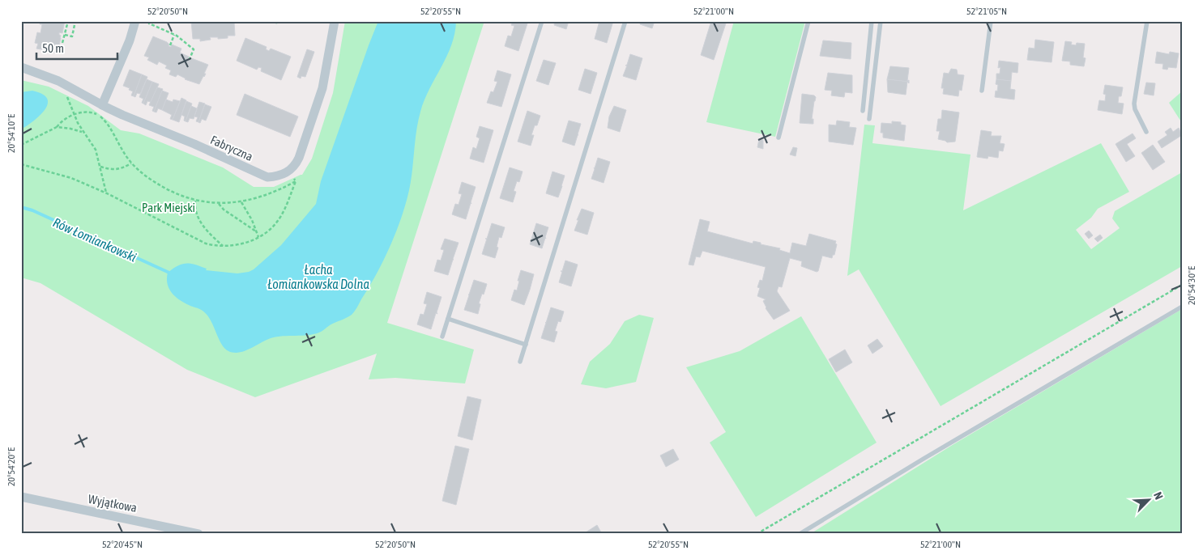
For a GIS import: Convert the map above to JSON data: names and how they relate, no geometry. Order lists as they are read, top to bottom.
{
  "streets": {
    "street": ["Fabryczna", "Wyjątkowa"]
  },
  "water": ["Rów Łomiankowski", "Łacha Łomiankowska Dolna"],
  "parks": ["Park Miejski"],
  "scale_bar": "50 m",
  "north": "top right",
  "coordinates": [
    "52°20'50\"N",
    "52°20'55\"N",
    "52°21'00\"N",
    "52°21'05\"N",
    "20°54'10\"E",
    "20°54'30\"E",
    "20°54'20\"E",
    "52°20'45\"N"
  ]
}
